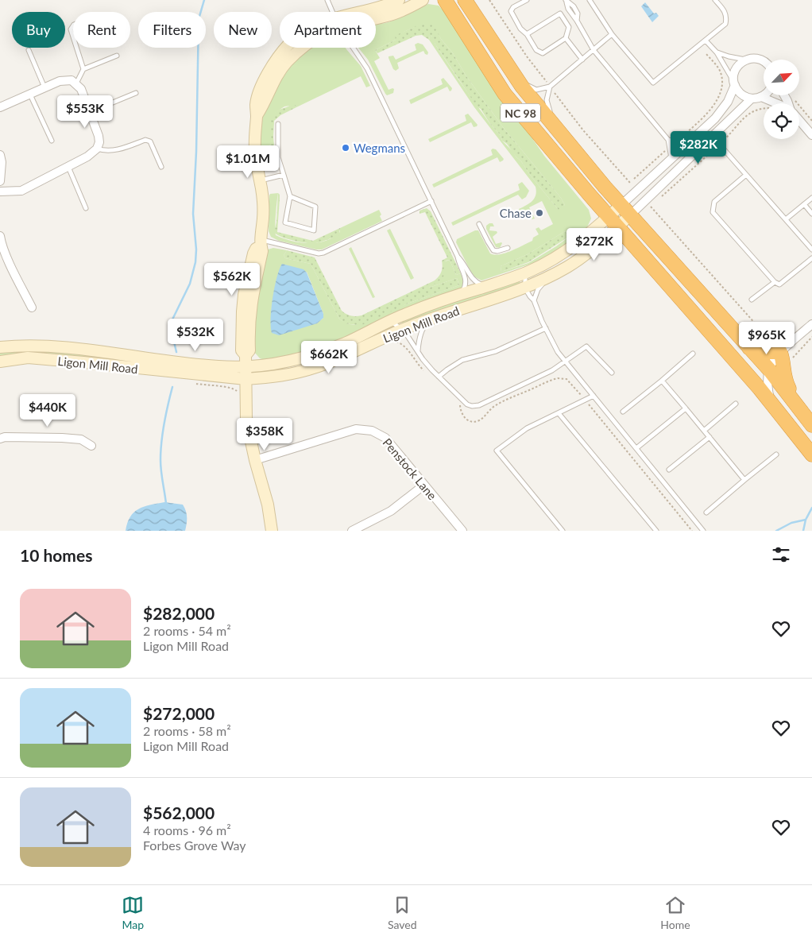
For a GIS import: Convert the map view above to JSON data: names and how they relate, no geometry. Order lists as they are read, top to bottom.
{
  "streets": {
    "highway": ["NC 98"],
    "main road": ["Ligon Mill Road"],
    "street": ["Penstock Lane"]
  },
  "crossings": [
    ["NC 98", "Ligon Mill Road"]
  ],
  "places": ["Wegmans", "Chase"],
  "north": "top right",
  "page": {
    "chip": [
      "Buy",
      "Rent",
      "Filters",
      "New",
      "Apartment"
    ],
    "price": [
      "$553K",
      "$282K",
      "$1.01M",
      "$272K",
      "$562K",
      "$532K",
      "$965K",
      "$662K",
      "$440K",
      "$358K"
    ],
    "heading": "10 homes",
    "list": [
      {
        "name": "$282,000",
        "note": "2 rooms · 54 m² · Ligon Mill Road"
      },
      {
        "name": "$272,000",
        "note": "2 rooms · 58 m² · Ligon Mill Road"
      },
      {
        "name": "$562,000",
        "note": "4 rooms · 96 m² · Forbes Grove Way"
      }
    ],
    "tabs": ["Map", "Saved", "Home"]
  }
}
